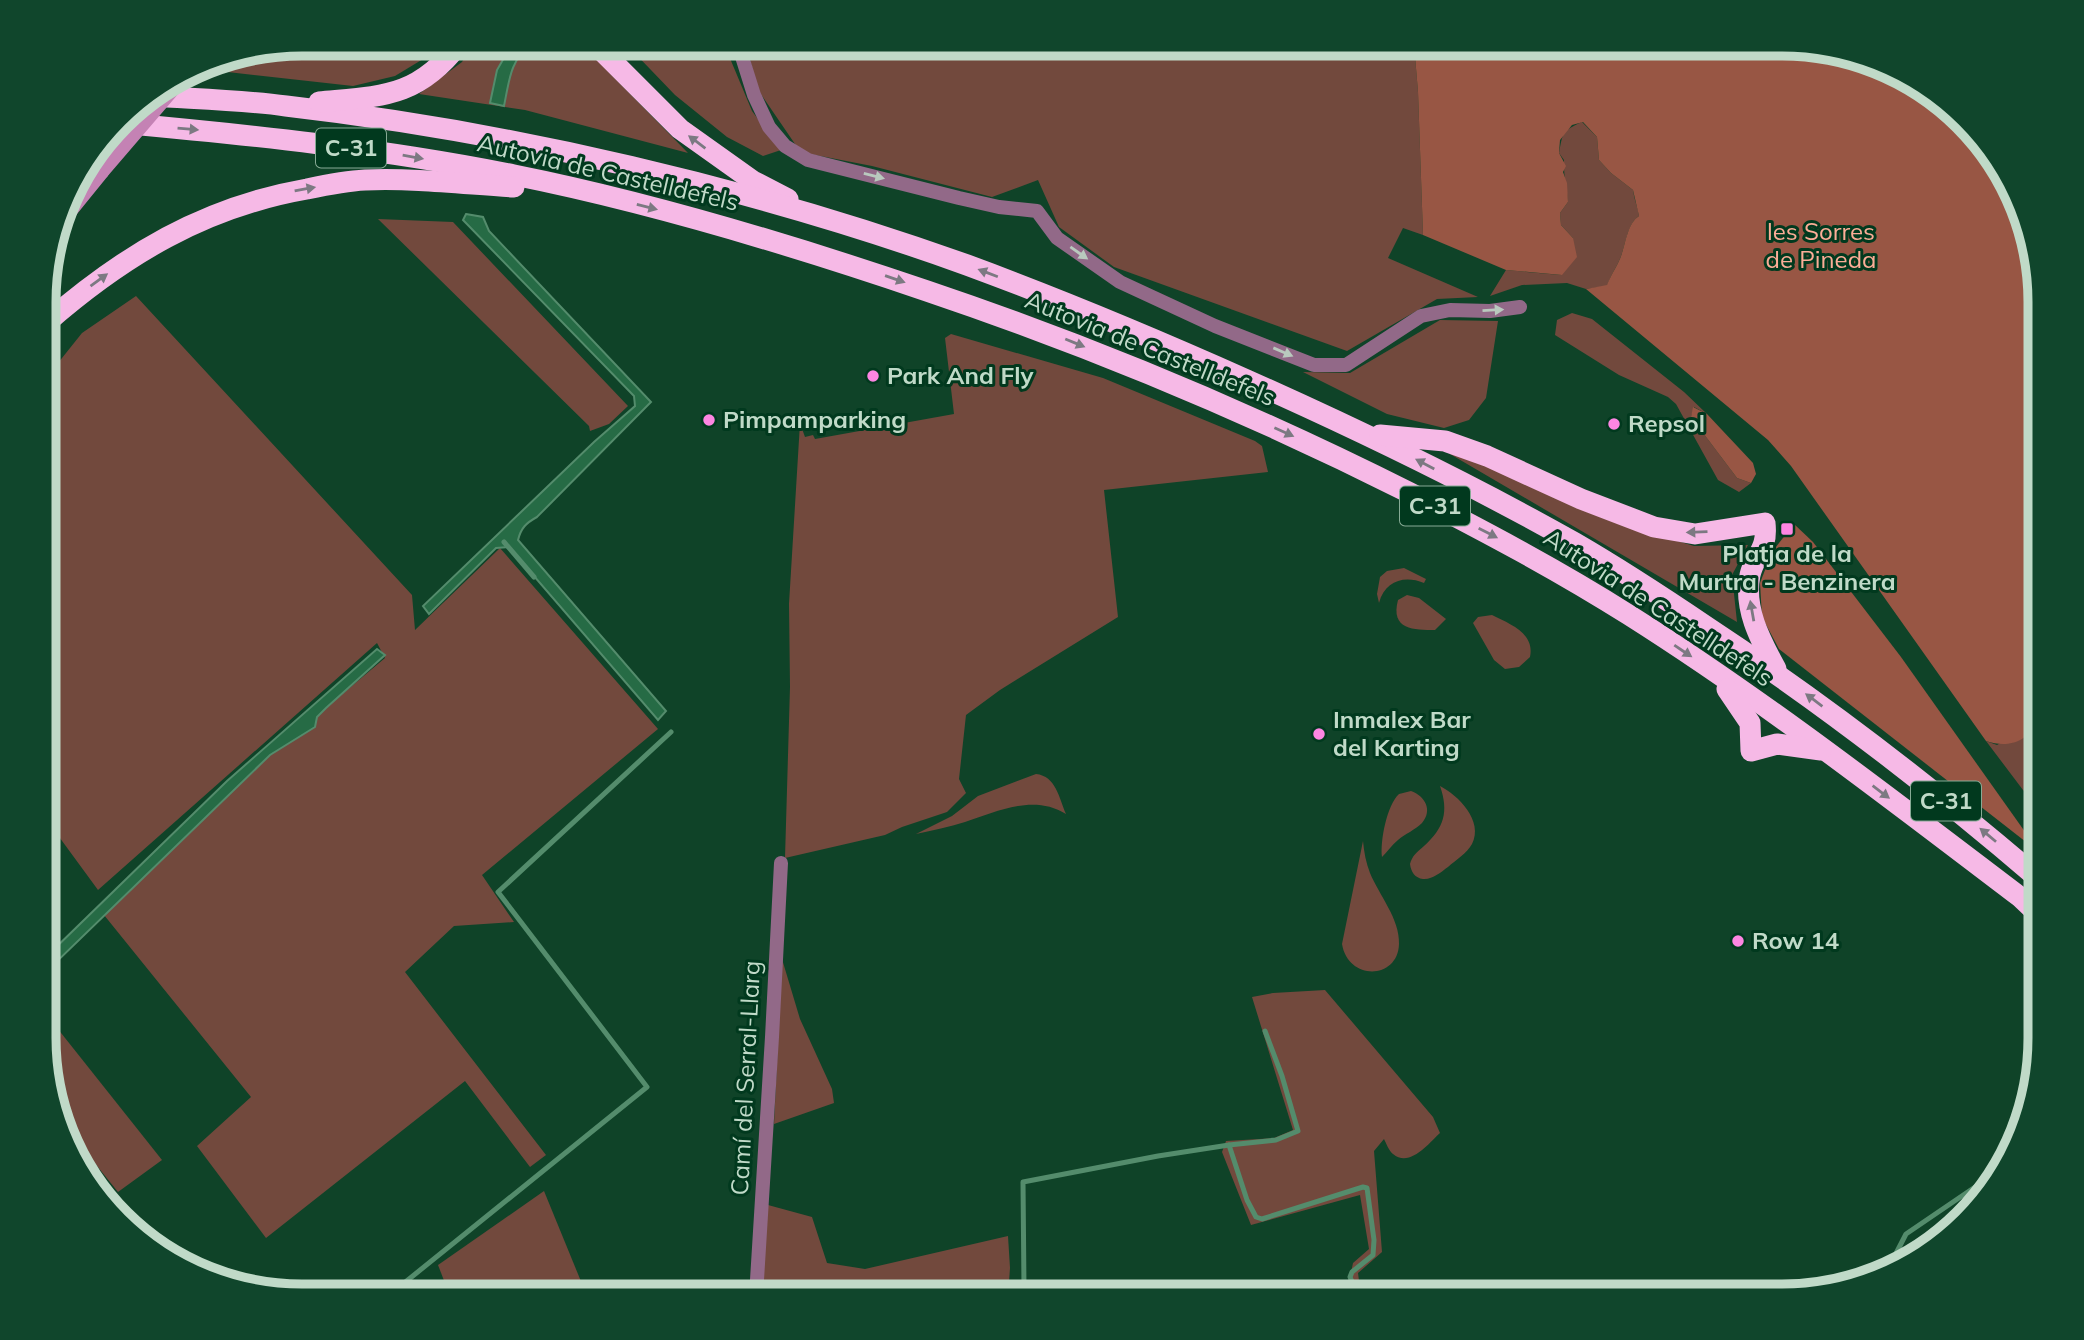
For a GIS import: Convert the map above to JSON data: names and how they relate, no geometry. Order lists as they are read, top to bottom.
{
  "streets": {
    "highway": ["C-31", "Autovia de Castelldefels"],
    "street": ["Camí del Serral-Llarg"]
  },
  "parks": ["les Sorres de Pineda"],
  "places": {
    "other": [
      "Park And Fly",
      "Pimpamparking",
      "Repsol",
      "Inmalex Bar del Karting",
      "Row 14"
    ],
    "transit": ["Platja de la Murtra - Benzinera"]
  }
}
